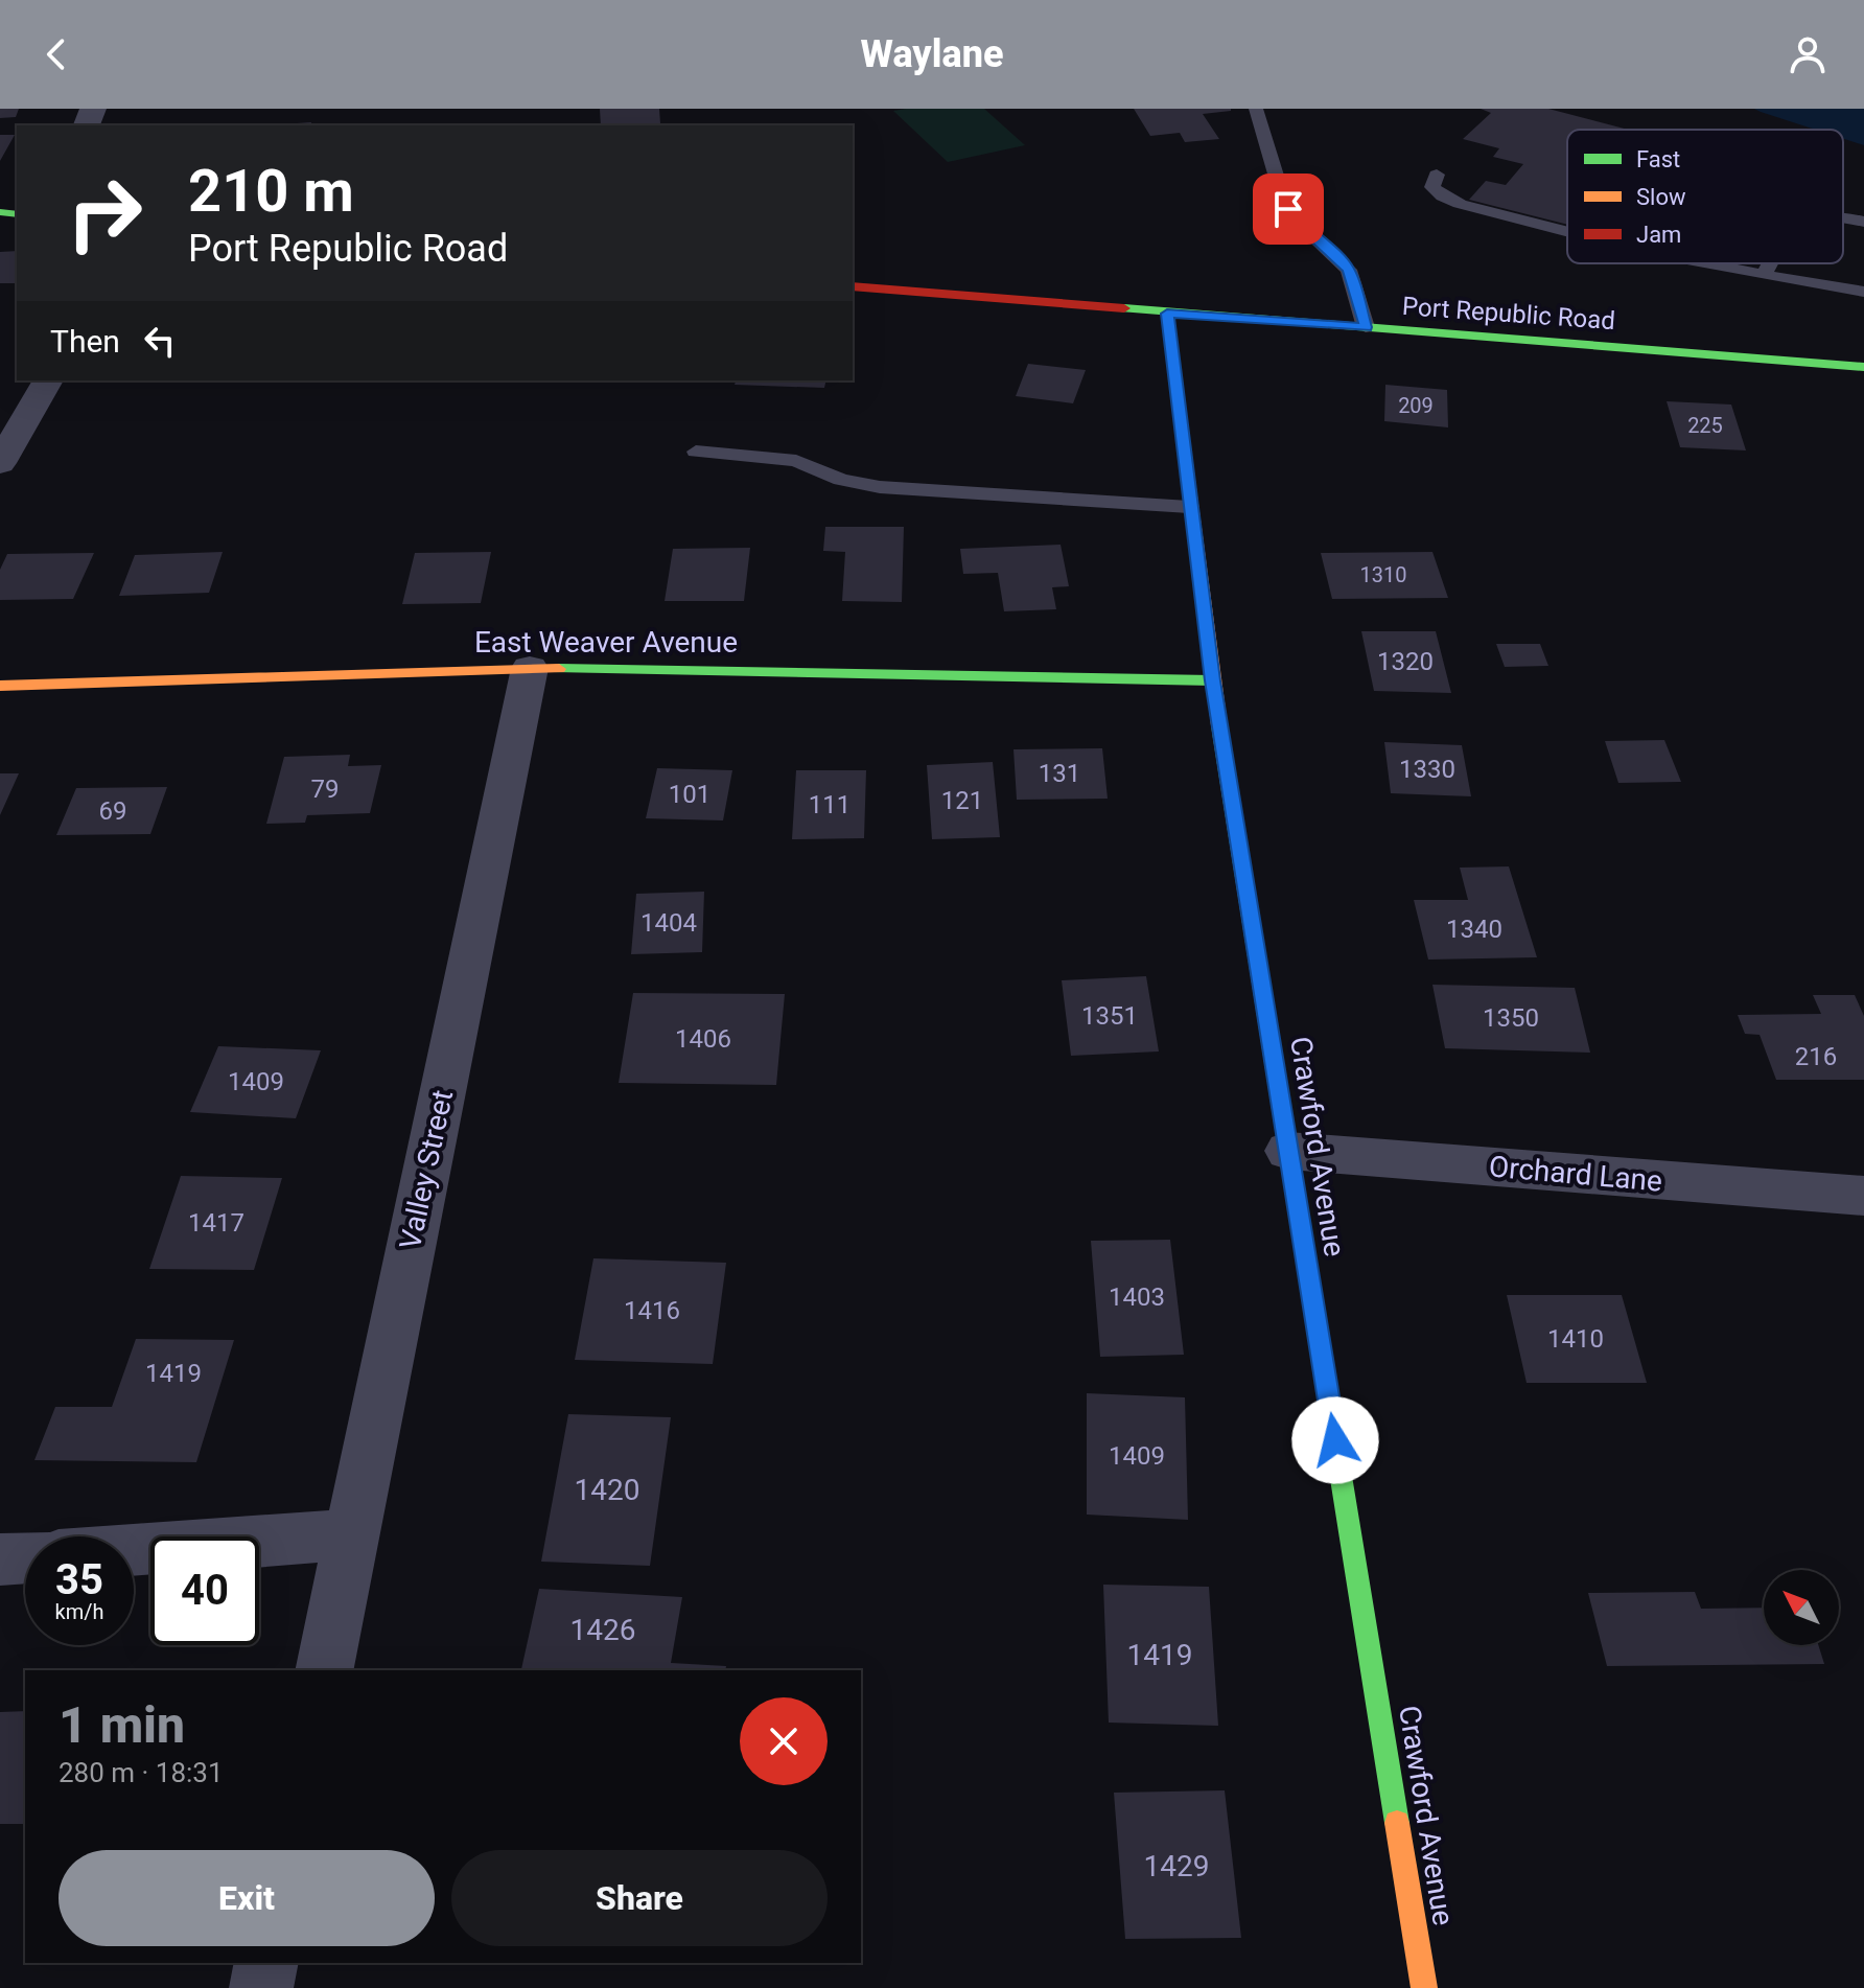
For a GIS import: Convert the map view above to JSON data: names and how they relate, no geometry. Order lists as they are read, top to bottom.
{
  "streets": {
    "street": [
      "Port Republic Road",
      "East Weaver Avenue",
      "Crawford Avenue",
      "Valley Street",
      "Orchard Lane"
    ]
  },
  "crossings": [
    ["Port Republic Road", "Crawford Avenue"],
    ["East Weaver Avenue", "Crawford Avenue"],
    ["East Weaver Avenue", "Valley Street"],
    ["Crawford Avenue", "Orchard Lane"]
  ],
  "house_numbers": [
    "209",
    "225",
    "1310",
    "1320",
    "1330",
    "131",
    "79",
    "101",
    "121",
    "111",
    "69",
    "1404",
    "1340",
    "1351",
    "1350",
    "1406",
    "216",
    "1409",
    "1417",
    "1403",
    "1416",
    "1410",
    "1419",
    "1409",
    "1420",
    "1426",
    "1419",
    "1429"
  ],
  "legend": ["Fast", "Slow", "Jam"],
  "north": "top left",
  "page": {
    "header": "Waylane",
    "turn": ["210 m", "Port Republic Road"],
    "then": "Then",
    "speed": "35 km/h",
    "limit": "40",
    "heading": ["1 min", "280 m · 18:31"],
    "buttons": ["Exit", "Share"]
  }
}
